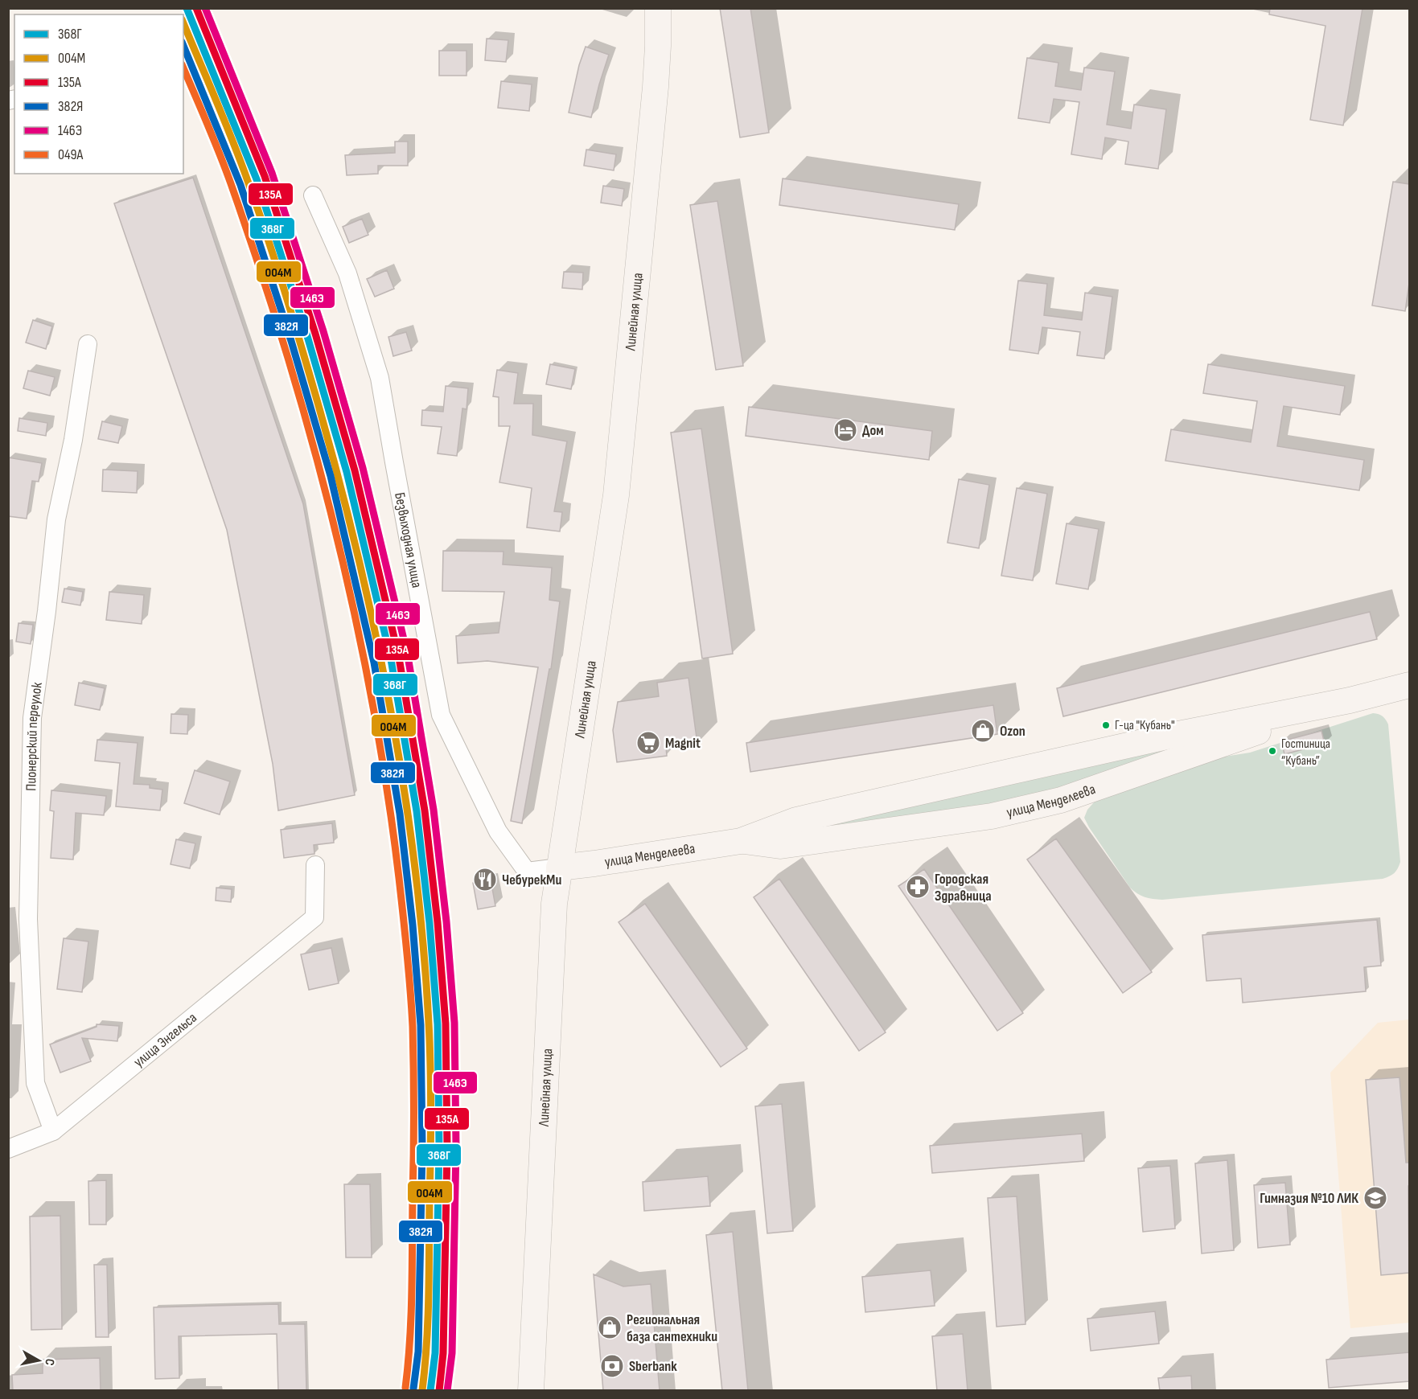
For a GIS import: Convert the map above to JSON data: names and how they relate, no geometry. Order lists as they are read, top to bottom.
{
  "streets": {
    "main road": ["Линейная улица", "улица Менделеева"],
    "street": ["Безвыходная улица", "Пионерский переулок", "улица Энгельса"]
  },
  "crossings": [
    ["Линейная улица", "Безвыходная улица"],
    ["Линейная улица", "улица Менделеева"],
    ["Безвыходная улица", "улица Менделеева"],
    ["Пионерский переулок", "улица Энгельса"]
  ],
  "places": {
    "hotel": ["Дом"],
    "other": ["Г-ца \"Кубань\"", "Гостиница “Кубань”"],
    "shop": ["Ozon", "Региональная база сантехники"],
    "supermarket": ["Magnit"],
    "restaurant": ["ЧебурекМи"],
    "pharmacy": ["Городская Здравница"],
    "school or university": ["Гимназия №10 ЛИК"],
    "bank": ["Sberbank"]
  },
  "lines": [
    "transit line 368Г",
    "transit line 135А",
    "transit line 146Э",
    "transit line 004М",
    "transit line 382Я",
    "transit line 049А"
  ],
  "legend": [
    "368Г",
    "004М",
    "135А",
    "382Я",
    "146Э",
    "049А"
  ],
  "north": "right"
}
